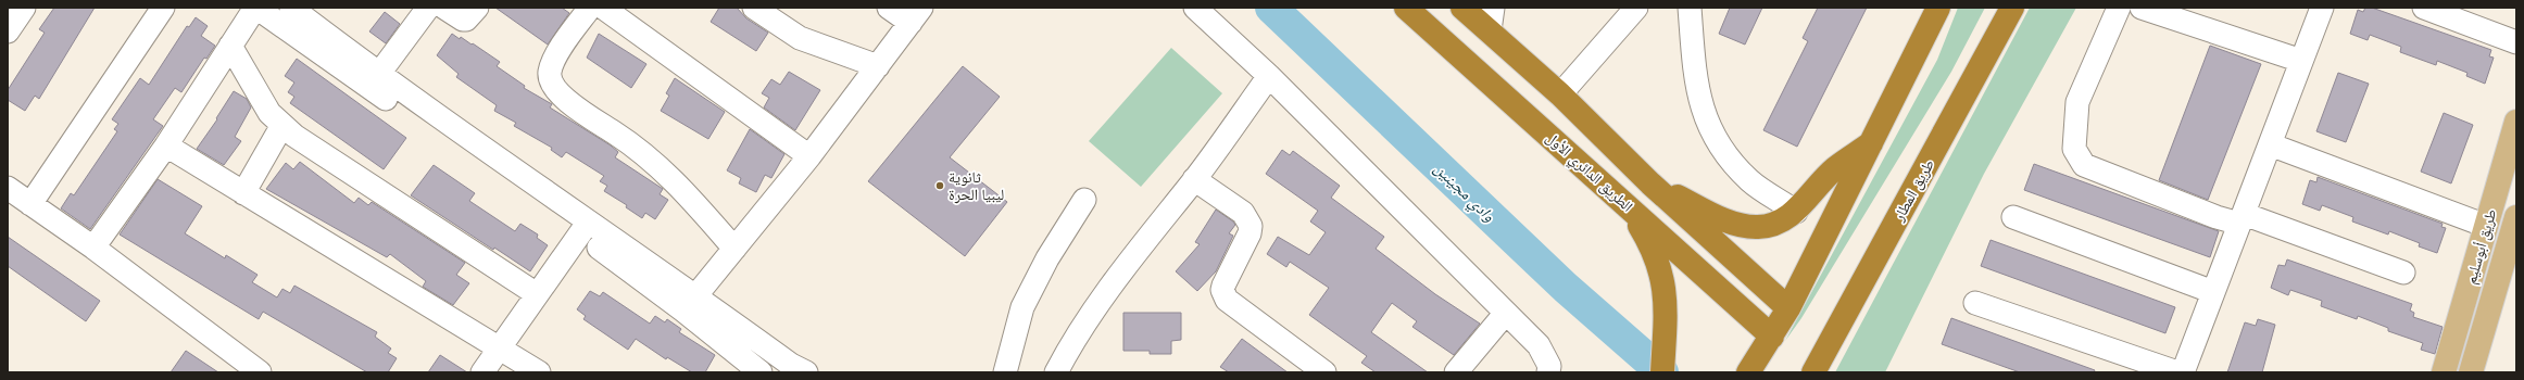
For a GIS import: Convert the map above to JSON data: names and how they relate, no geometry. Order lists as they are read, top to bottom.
{
  "streets": {
    "highway": ["الطريق الدائري الأول", "طريق المطار"],
    "main road": ["طريق أبوسليم"]
  },
  "water": ["وادي مجينين"],
  "places": ["ثانوية ليبيا الحرة"]
}
